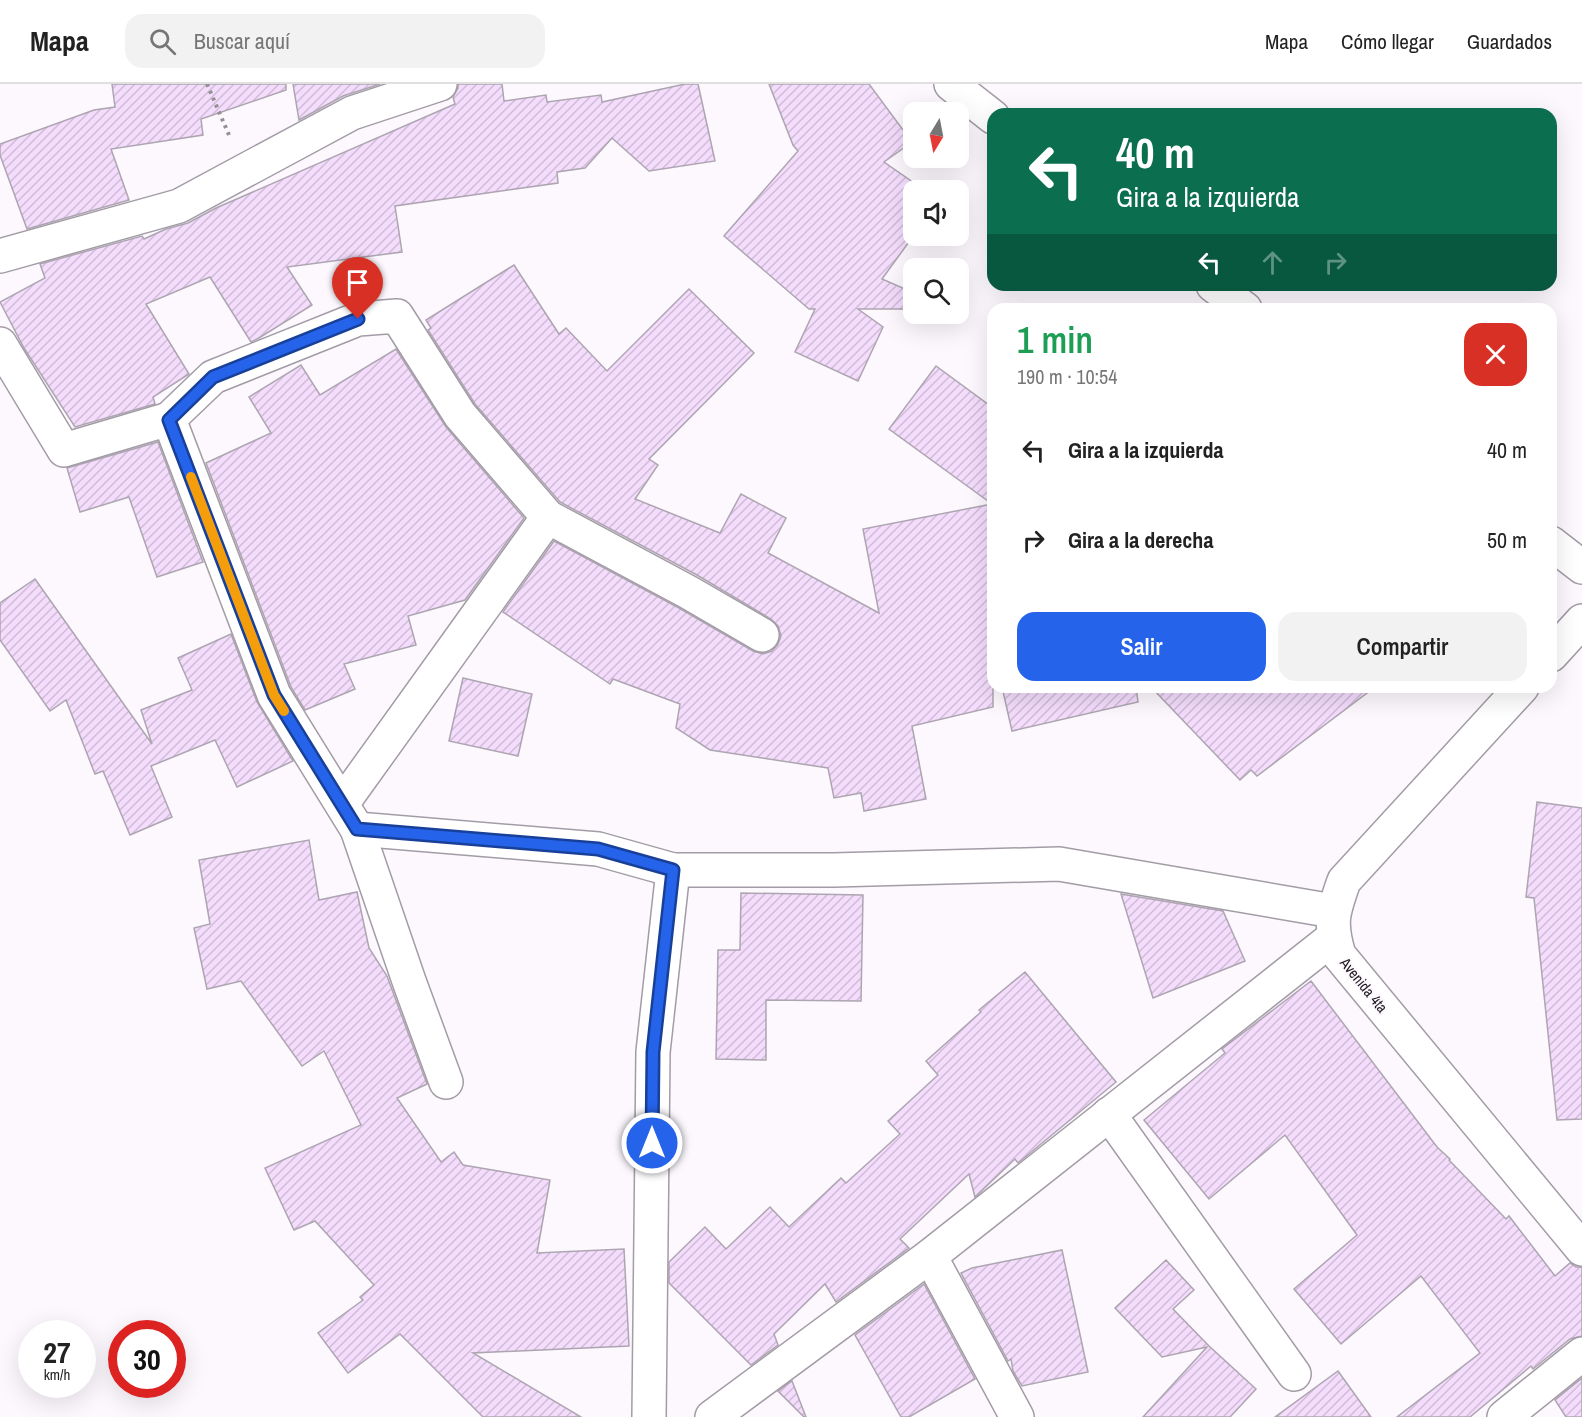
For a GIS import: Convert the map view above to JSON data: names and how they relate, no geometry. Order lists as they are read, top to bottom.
{
  "streets": {
    "street": ["Avenida 4ta"]
  },
  "north": "bottom",
  "page": {
    "header": "Mapa",
    "search": "Buscar aquí",
    "nav": ["Mapa", "Cómo llegar", "Guardados"],
    "turn": ["40 m", "Gira a la izquierda"],
    "heading": ["1 min", "190 m · 10:54"],
    "list": [
      {
        "name": "Gira a la izquierda",
        "value": "40 m"
      },
      {
        "name": "Gira a la derecha",
        "value": "50 m"
      }
    ],
    "buttons": ["Salir", "Compartir"],
    "speed": "27 km/h",
    "limit": "30"
  }
}
